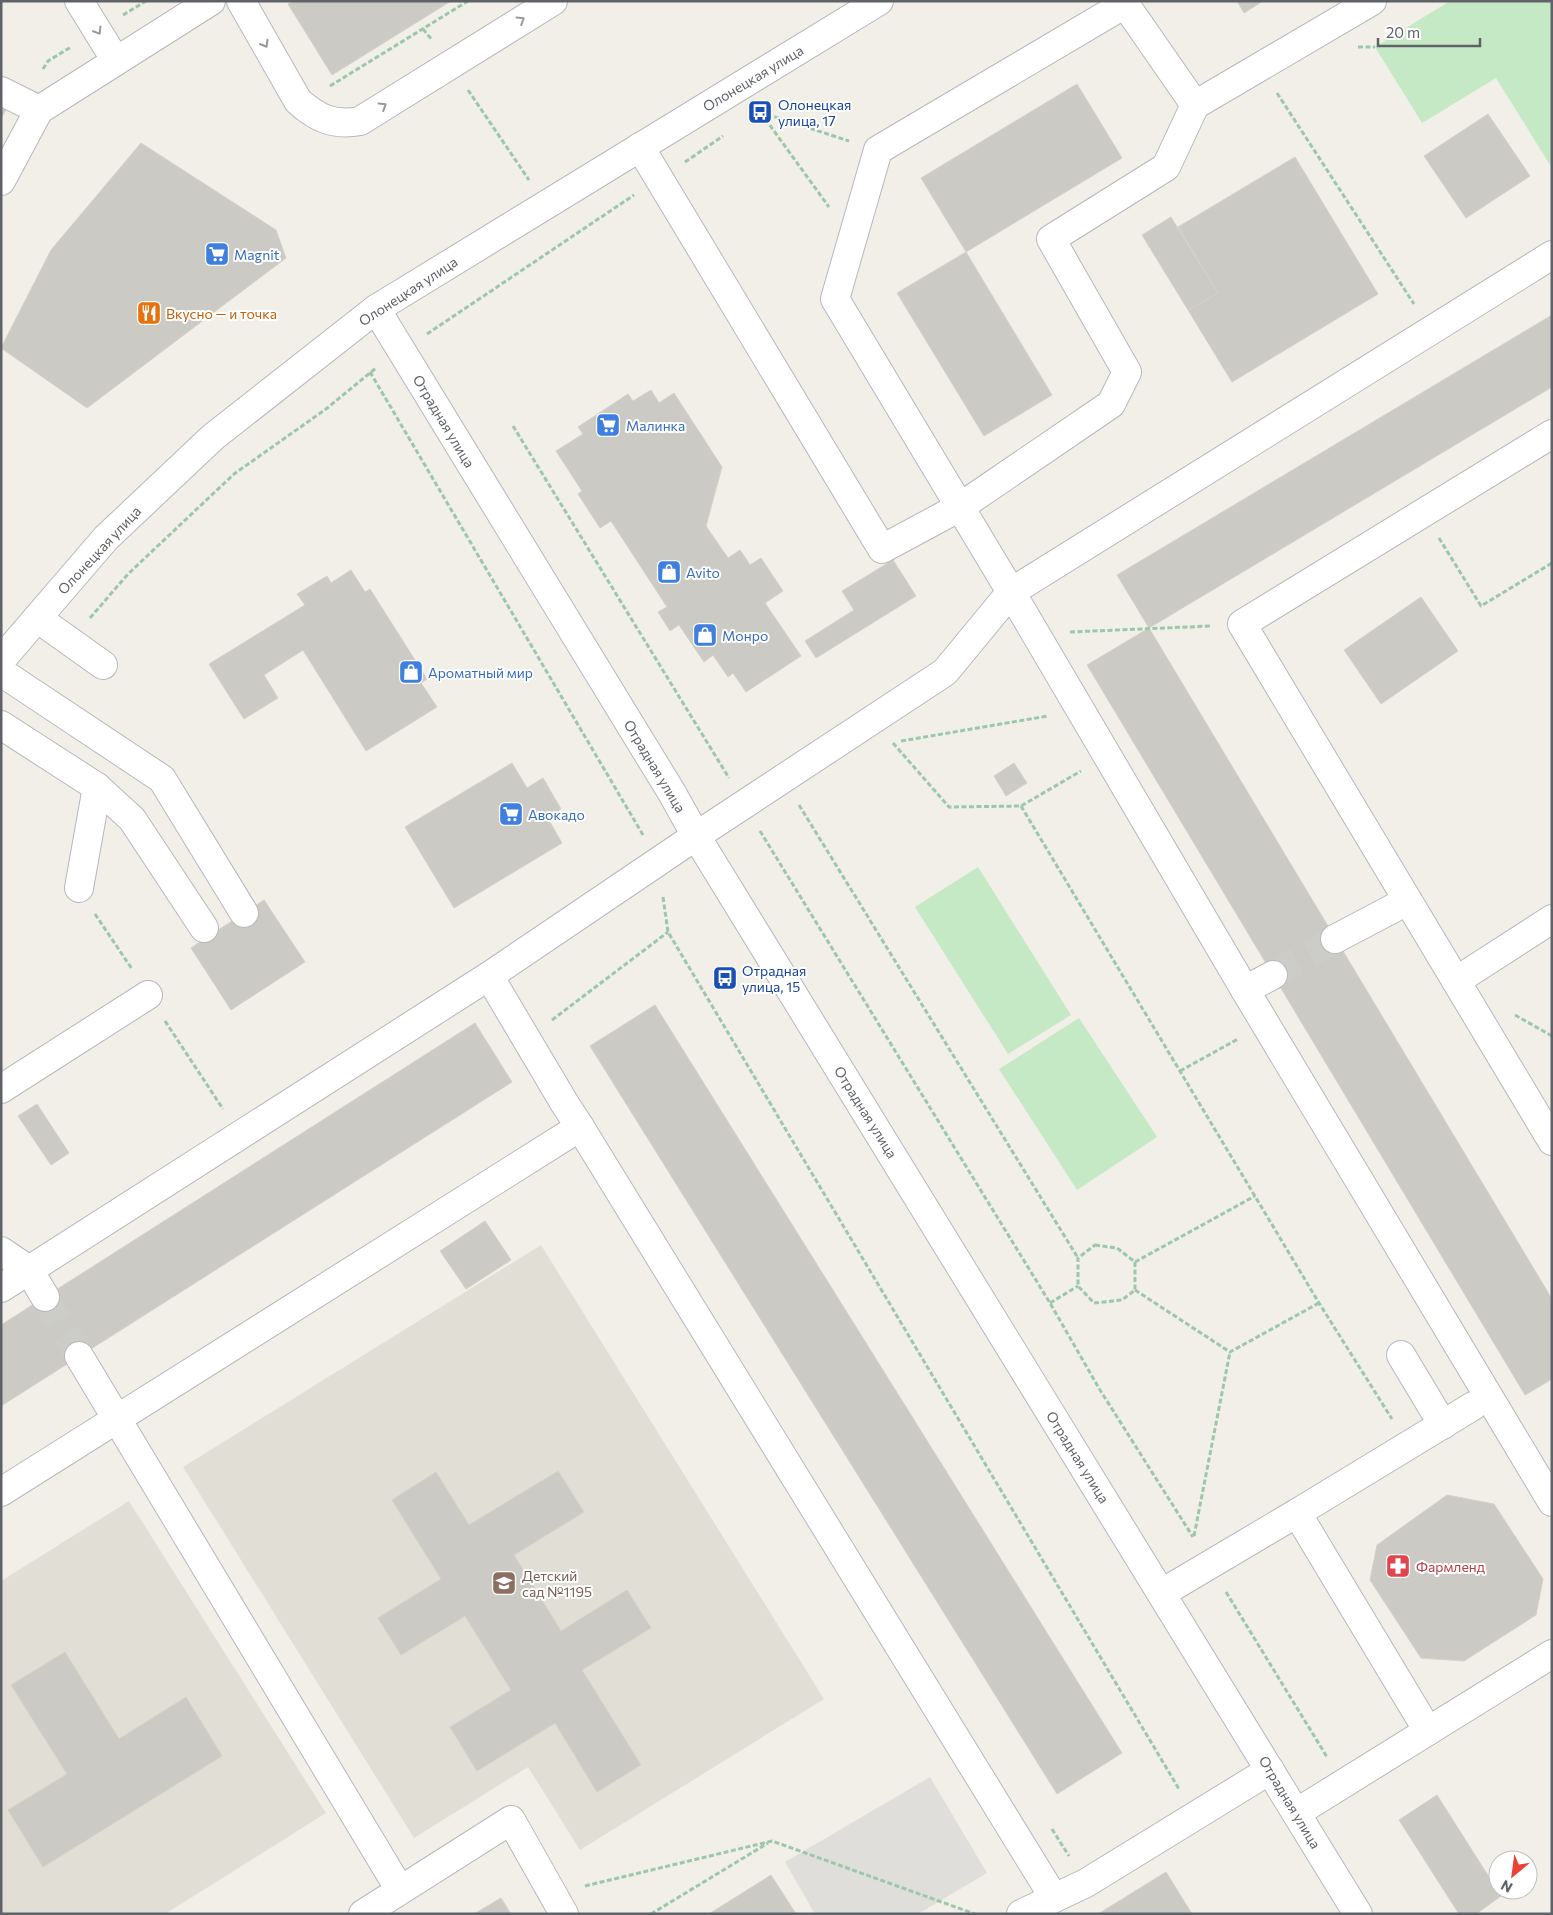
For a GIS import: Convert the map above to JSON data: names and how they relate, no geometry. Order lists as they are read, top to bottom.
{
  "streets": {
    "street": ["Олонецкая улица", "Отрадная улица"]
  },
  "crossings": [
    ["Олонецкая улица", "Отрадная улица"]
  ],
  "places": {
    "bus stop": ["Олонецкая улица, 17", "Отрадная улица, 15"],
    "supermarket": ["Magnit", "Малинка", "Авокадо"],
    "restaurant": ["Вкусно — и точка"],
    "shop": ["Avito", "Монро", "Ароматный мир"],
    "pharmacy": ["Фармленд"],
    "school or university": ["Детский сад №1195"]
  },
  "scale_bar": "20 m",
  "north": "bottom left"
}
